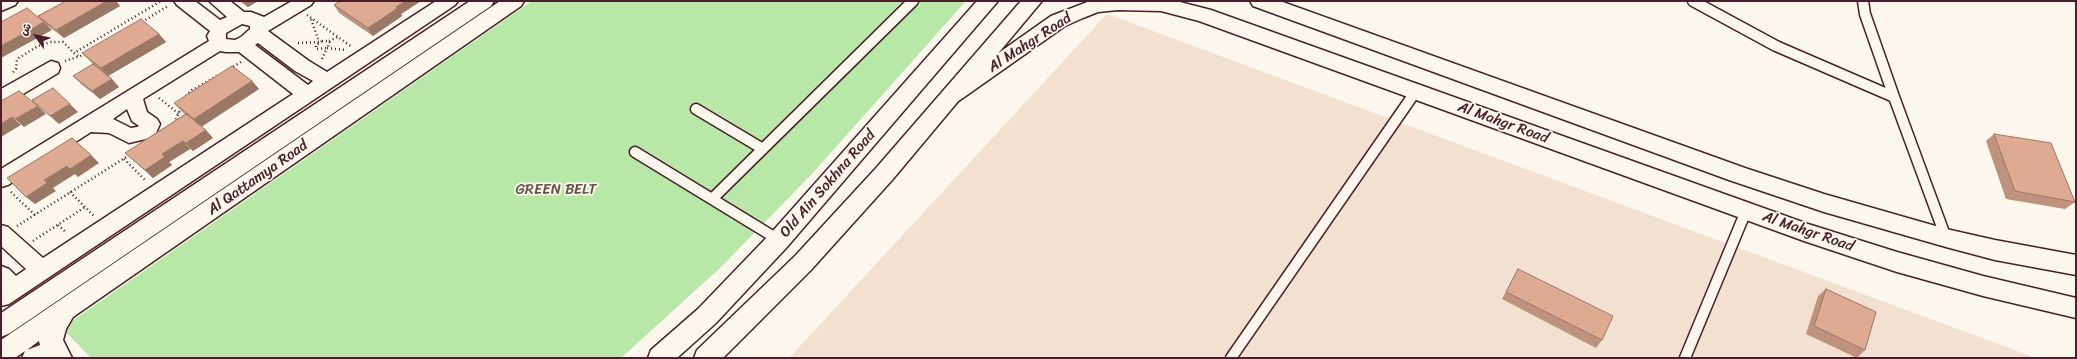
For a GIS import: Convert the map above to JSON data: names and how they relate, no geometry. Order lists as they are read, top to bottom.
{
  "streets": {
    "street": ["Al Mahgr Road", "Al Qattamya Road", "Old Ain Sokhna Road"]
  },
  "parks": ["GREEN BELT"],
  "north": "top left"
}
